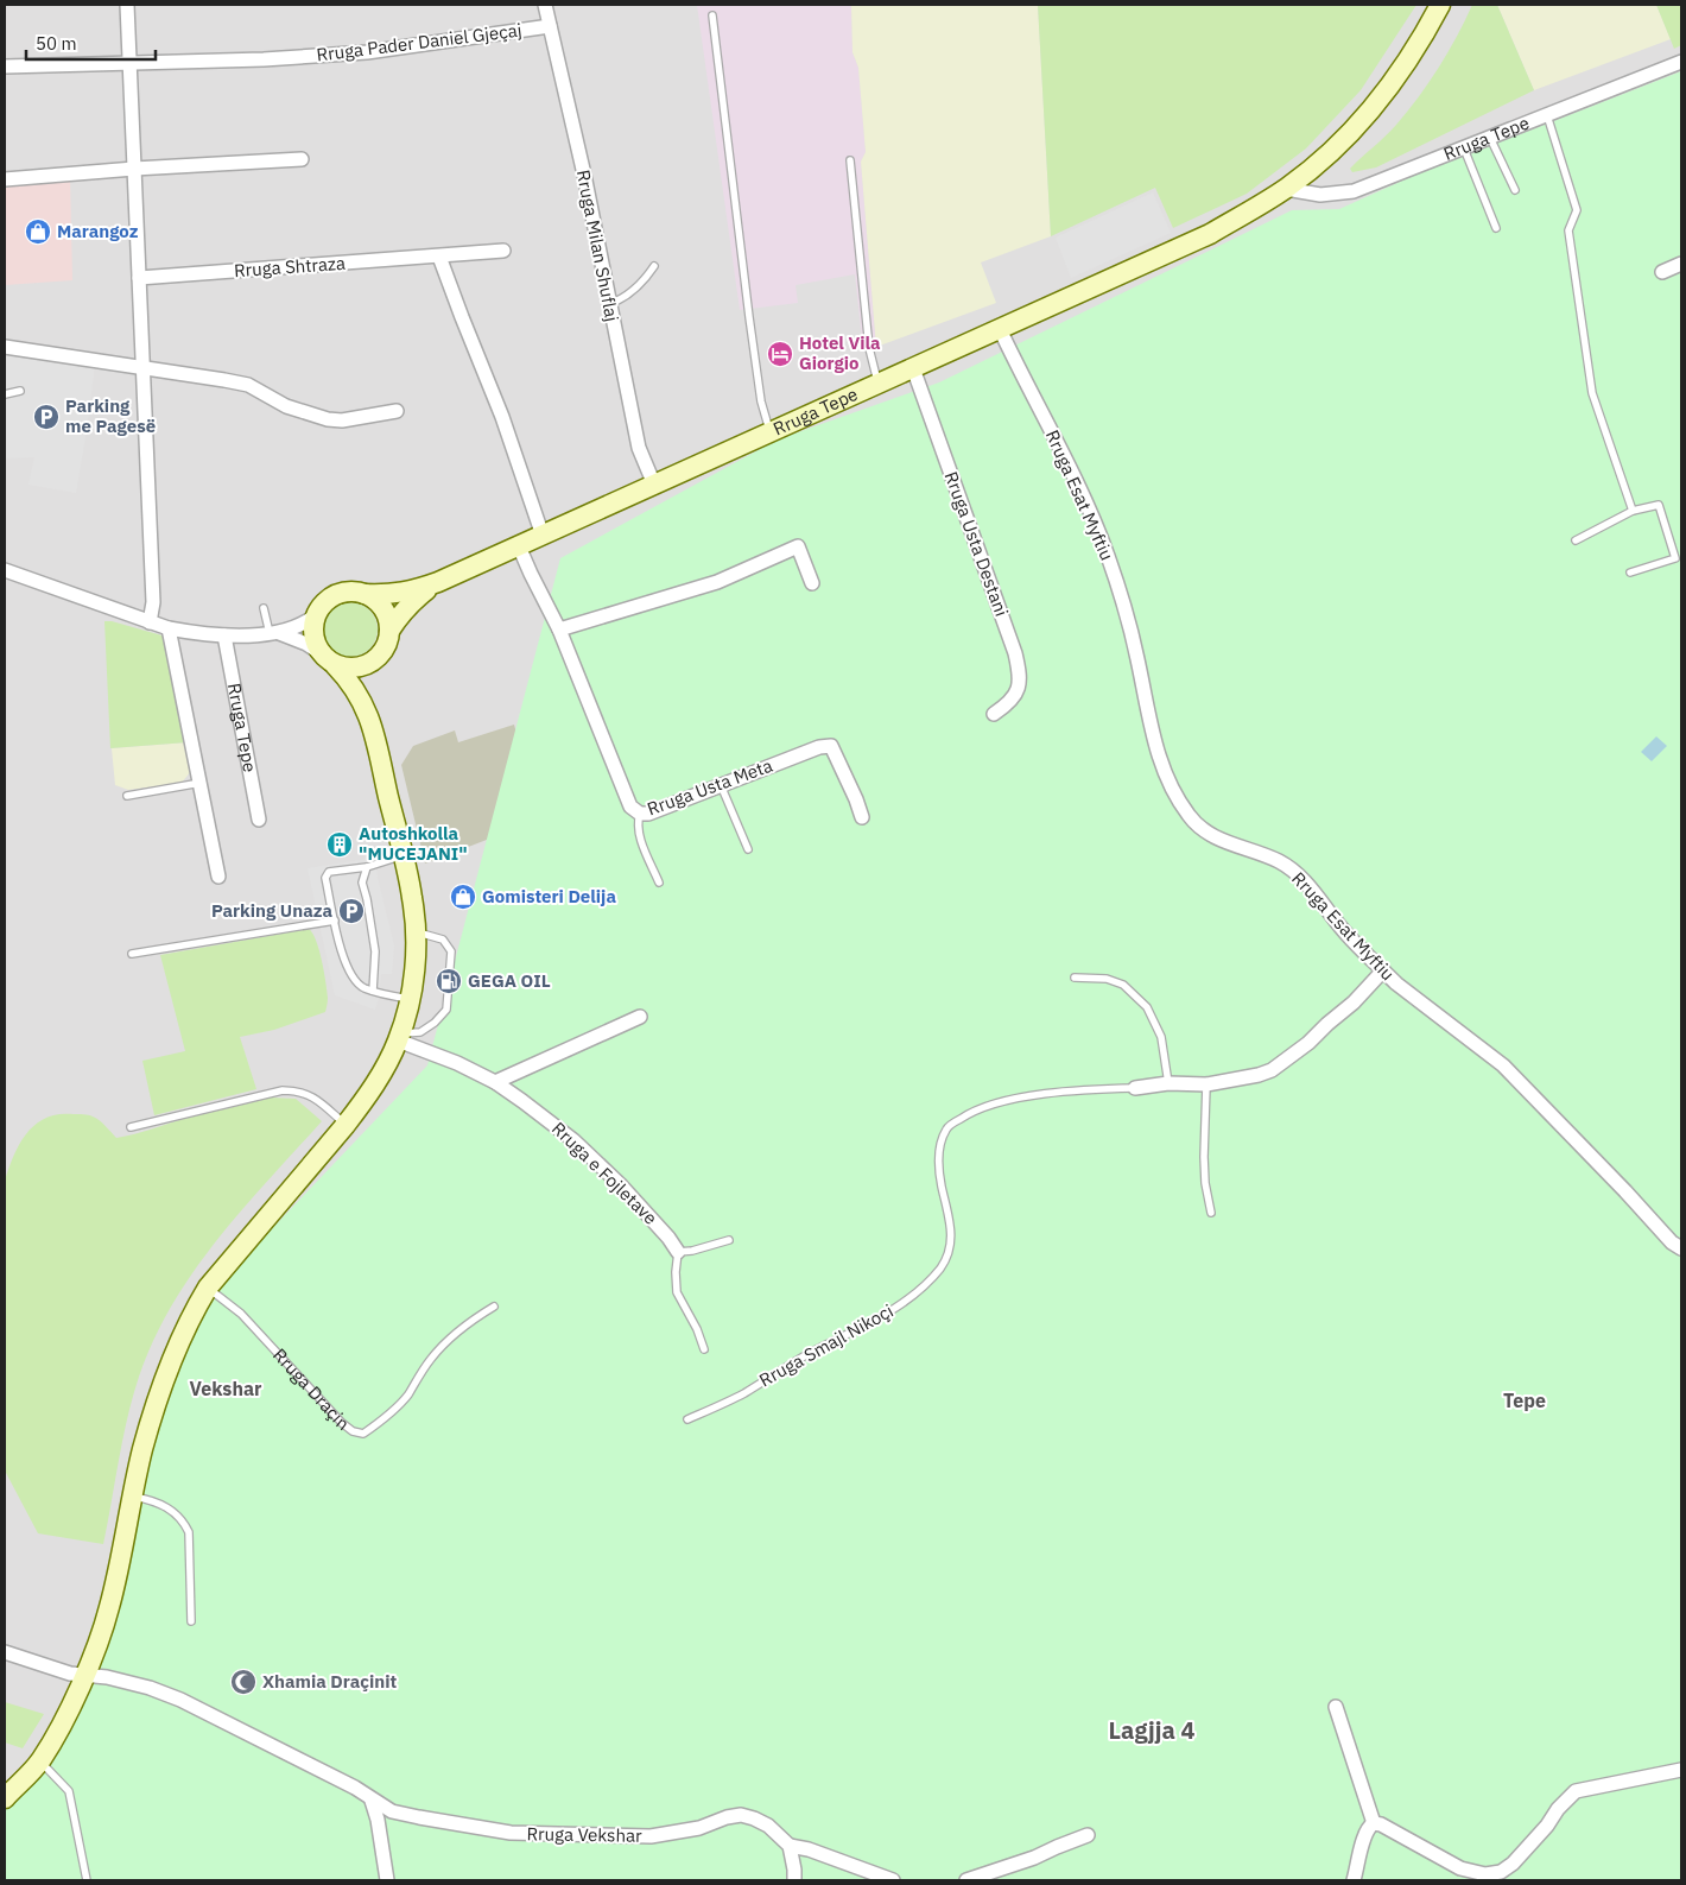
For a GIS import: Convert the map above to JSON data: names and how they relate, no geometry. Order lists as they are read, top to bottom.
{
  "streets": {
    "main road": ["Rruga Tepe"],
    "street": [
      "Rruga Pader Daniel Gjeçaj",
      "Rruga Milan Shuflaj",
      "Rruga Shtraza",
      "Rruga Esat Myftiu",
      "Rruga Usta Destani",
      "Rruga Usta Meta",
      "Rruga e Fojletave",
      "Rruga Smajl Nikoçi",
      "Rruga Vekshar"
    ],
    "lane": ["Rruga Draçin"]
  },
  "crossings": [
    ["Rruga Pader Daniel Gjeçaj", "Rruga Milan Shuflaj"],
    ["Rruga Tepe", "Rruga Milan Shuflaj"],
    ["Rruga Tepe", "Rruga Esat Myftiu"],
    ["Rruga Tepe", "Rruga Usta Destani"],
    ["Rruga Tepe", "Rruga Usta Meta"],
    ["Rruga Esat Myftiu", "Rruga Smajl Nikoçi"]
  ],
  "districts": ["Vekshar", "Tepe", "Lagjja 4"],
  "places": {
    "shop": ["Marangoz", "Gomisteri Delija"],
    "hotel": ["Hotel Vila Giorgio"],
    "parking": ["Parking me Pagesë", "Parking Unaza"],
    "building": ["Autoshkolla \"MUCEJANI\""],
    "fuel station": ["GEGA OIL"],
    "mosque": ["Xhamia Draçinit"]
  },
  "scale_bar": "50 m"
}
